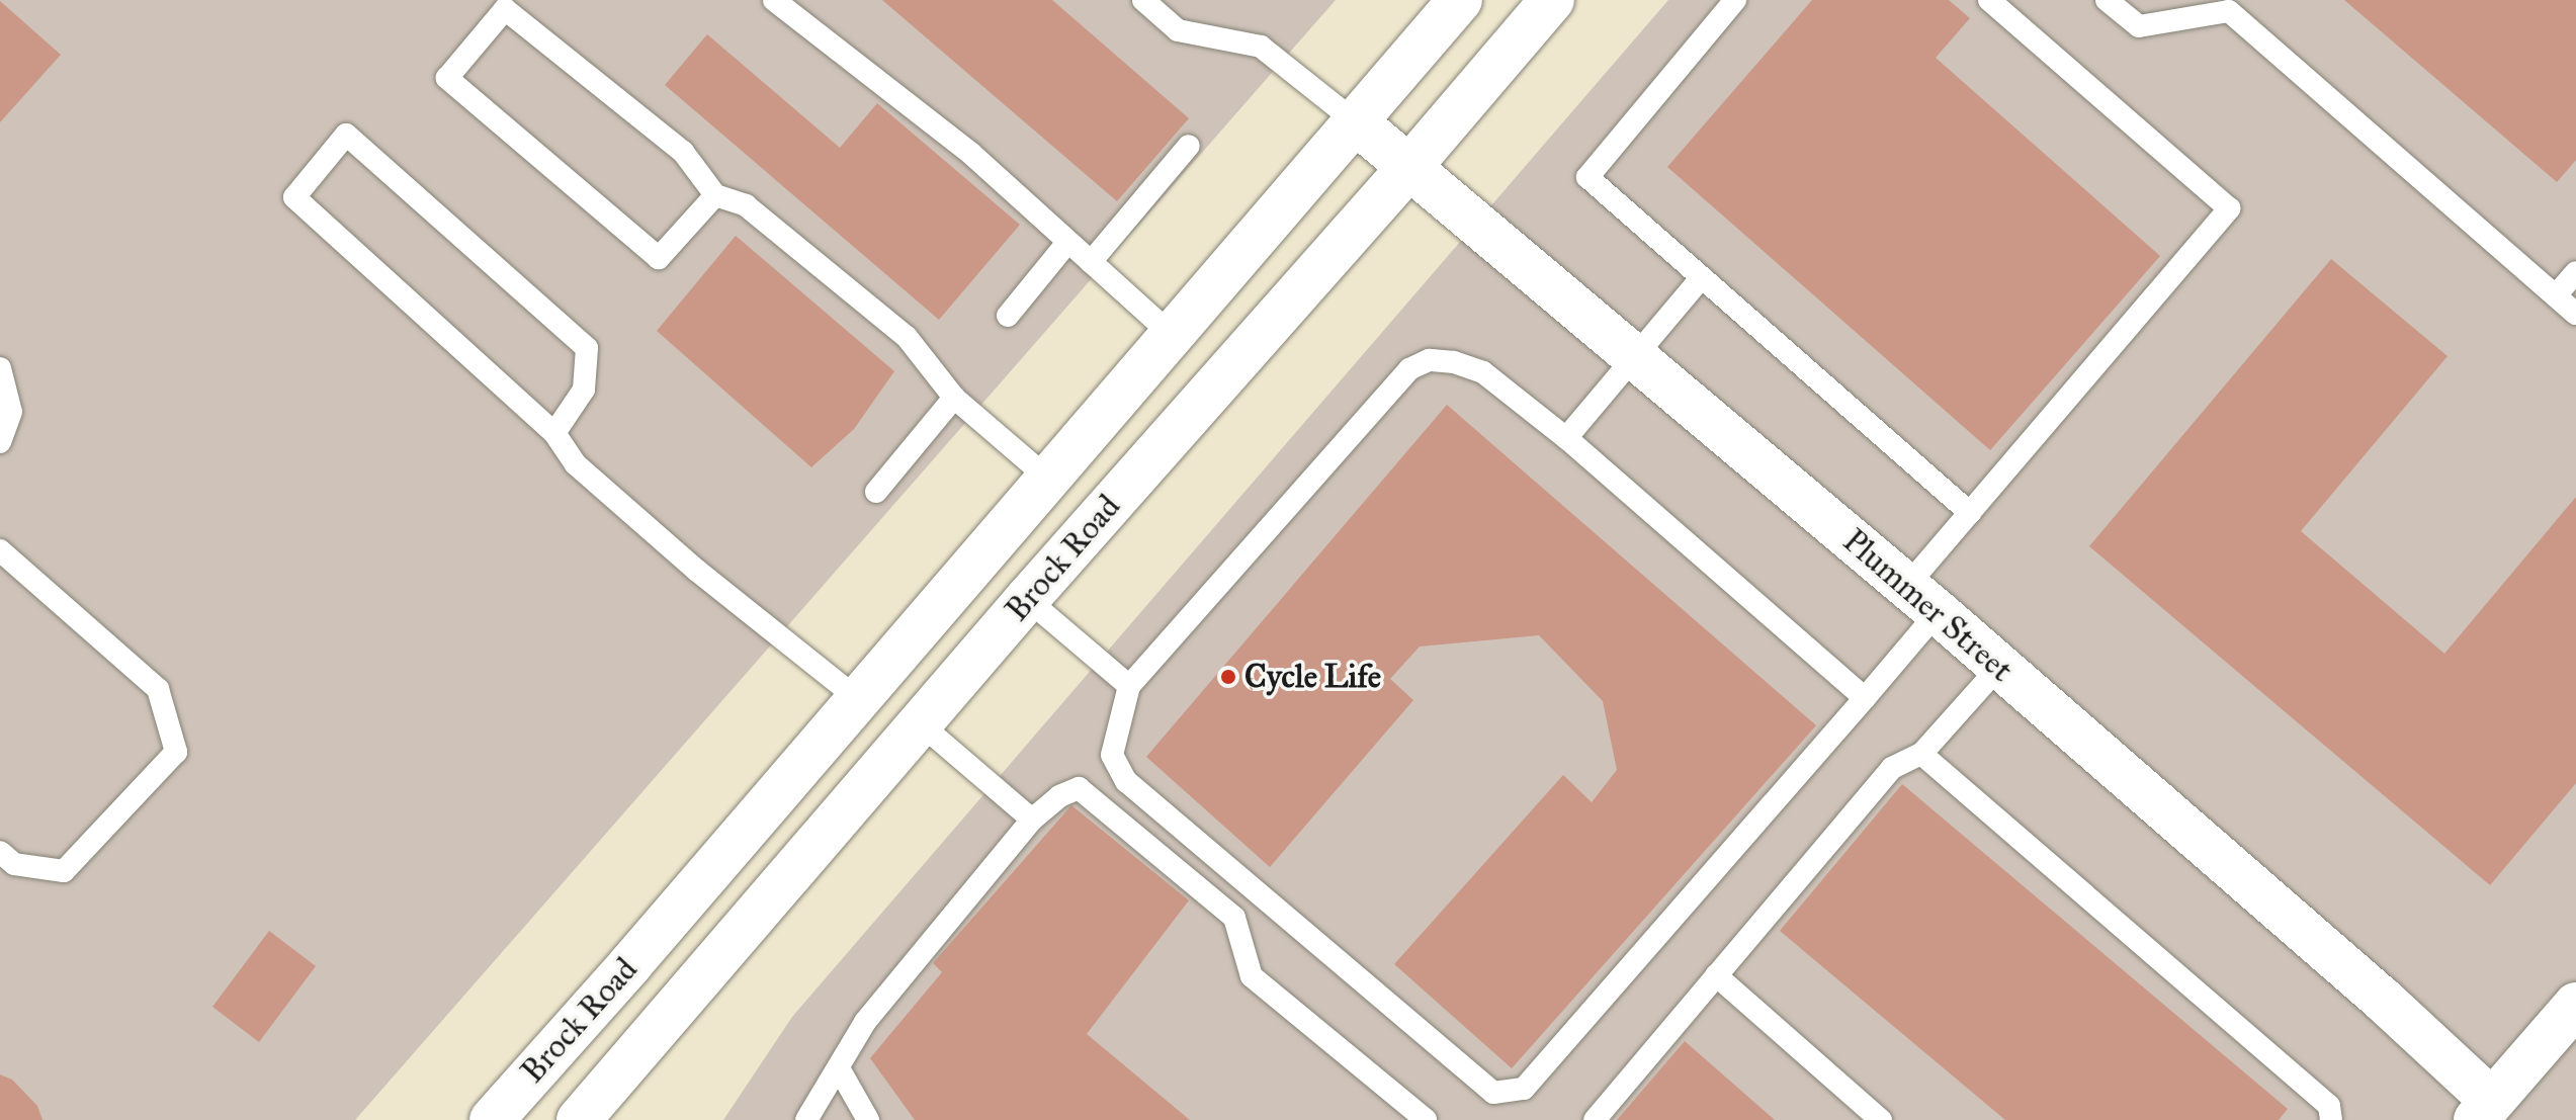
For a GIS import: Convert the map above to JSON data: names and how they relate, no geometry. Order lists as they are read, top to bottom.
{
  "streets": {
    "main road": ["Brock Road", "Plummer Street"]
  },
  "crossings": [
    ["Brock Road", "Plummer Street"]
  ],
  "places": ["Cycle Life"]
}
